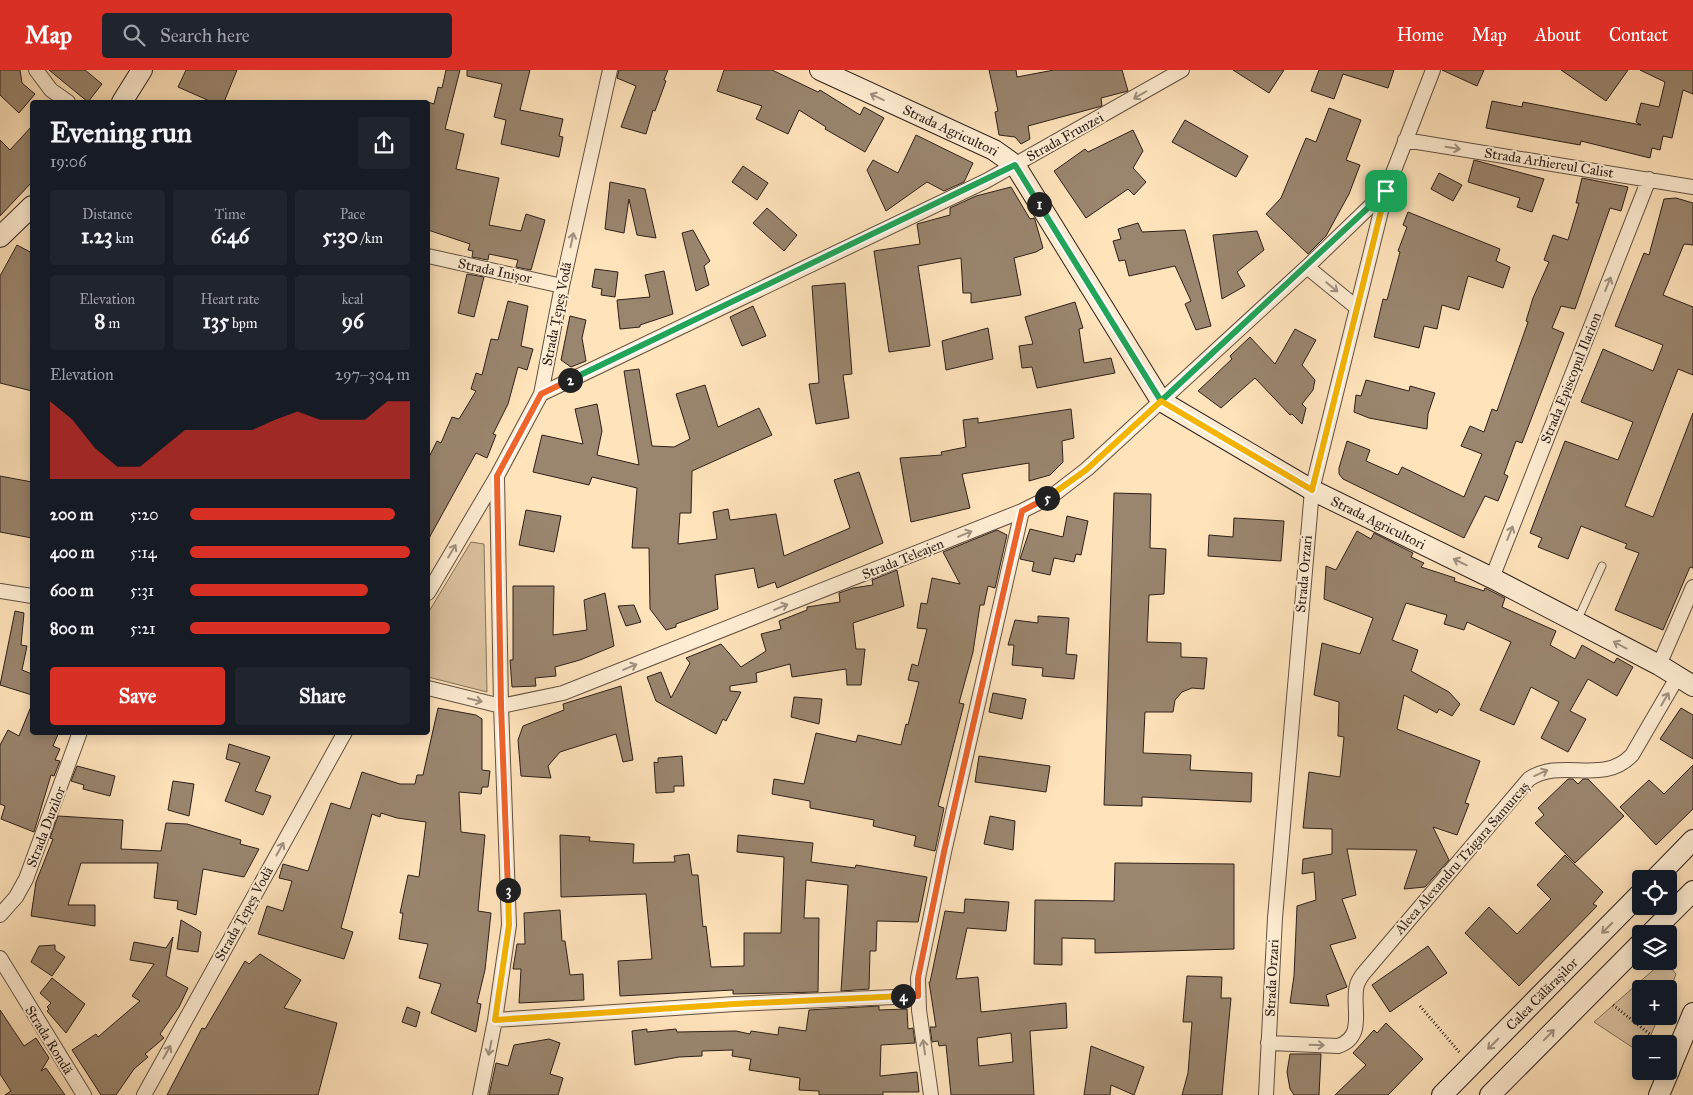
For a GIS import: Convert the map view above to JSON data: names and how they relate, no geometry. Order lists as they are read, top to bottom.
{
  "streets": {
    "street": [
      "Strada Agricultori",
      "Strada Frunzei",
      "Strada Arhiereul Calist",
      "Strada Inișor",
      "Strada Țepeș Vodă",
      "Strada Episcopul Ilarion",
      "Strada Teleajen",
      "Strada Orzari",
      "Strada Duzilor",
      "Aleea Alexandru Tzigara Samurcaș",
      "Calea Călărașilor",
      "Strada Rondă"
    ]
  },
  "crossings": [
    ["Strada Agricultori", "Strada Frunzei"],
    ["Strada Agricultori", "Strada Episcopul Ilarion"],
    ["Strada Agricultori", "Strada Teleajen"],
    ["Strada Agricultori", "Strada Orzari"],
    ["Strada Agricultori", "Aleea Alexandru Tzigara Samurcaș"],
    ["Strada Frunzei", "Strada Țepeș Vodă"],
    ["Strada Arhiereul Calist", "Strada Episcopul Ilarion"],
    ["Strada Arhiereul Calist", "Strada Orzari"],
    ["Strada Inișor", "Strada Țepeș Vodă"],
    ["Strada Teleajen", "Strada Orzari"],
    ["Strada Orzari", "Aleea Alexandru Tzigara Samurcaș"]
  ],
  "one_way": [
    "Strada Agricultori",
    "Strada Arhiereul Calist",
    "Strada Țepeș Vodă",
    "Strada Episcopul Ilarion",
    "Strada Teleajen",
    "Aleea Alexandru Tzigara Samurcaș"
  ],
  "page": {
    "header": "Map",
    "search": "Search here",
    "nav": [
      "Home",
      "Map",
      "About",
      "Contact"
    ],
    "heading": ["Evening run", "19:06"],
    "stats": [
      ["Distance", "1.23 km"],
      ["Time", "6:46"],
      ["Pace", "5:30 /km"],
      ["Elevation", "8 m"],
      ["Heart rate", "135 bpm"],
      ["kcal", "96"]
    ],
    "pins": [
      "1",
      "2",
      "5",
      "3",
      "4"
    ],
    "chart": ["Elevation", "297–304 m"],
    "list": [
      {
        "name": "200 m",
        "note": "5:20"
      },
      {
        "name": "400 m",
        "note": "5:14"
      },
      {
        "name": "600 m",
        "note": "5:31"
      },
      {
        "name": "800 m",
        "note": "5:21"
      }
    ],
    "buttons": ["Save", "Share"],
    "map_buttons": ["+", "−"]
  }
}
